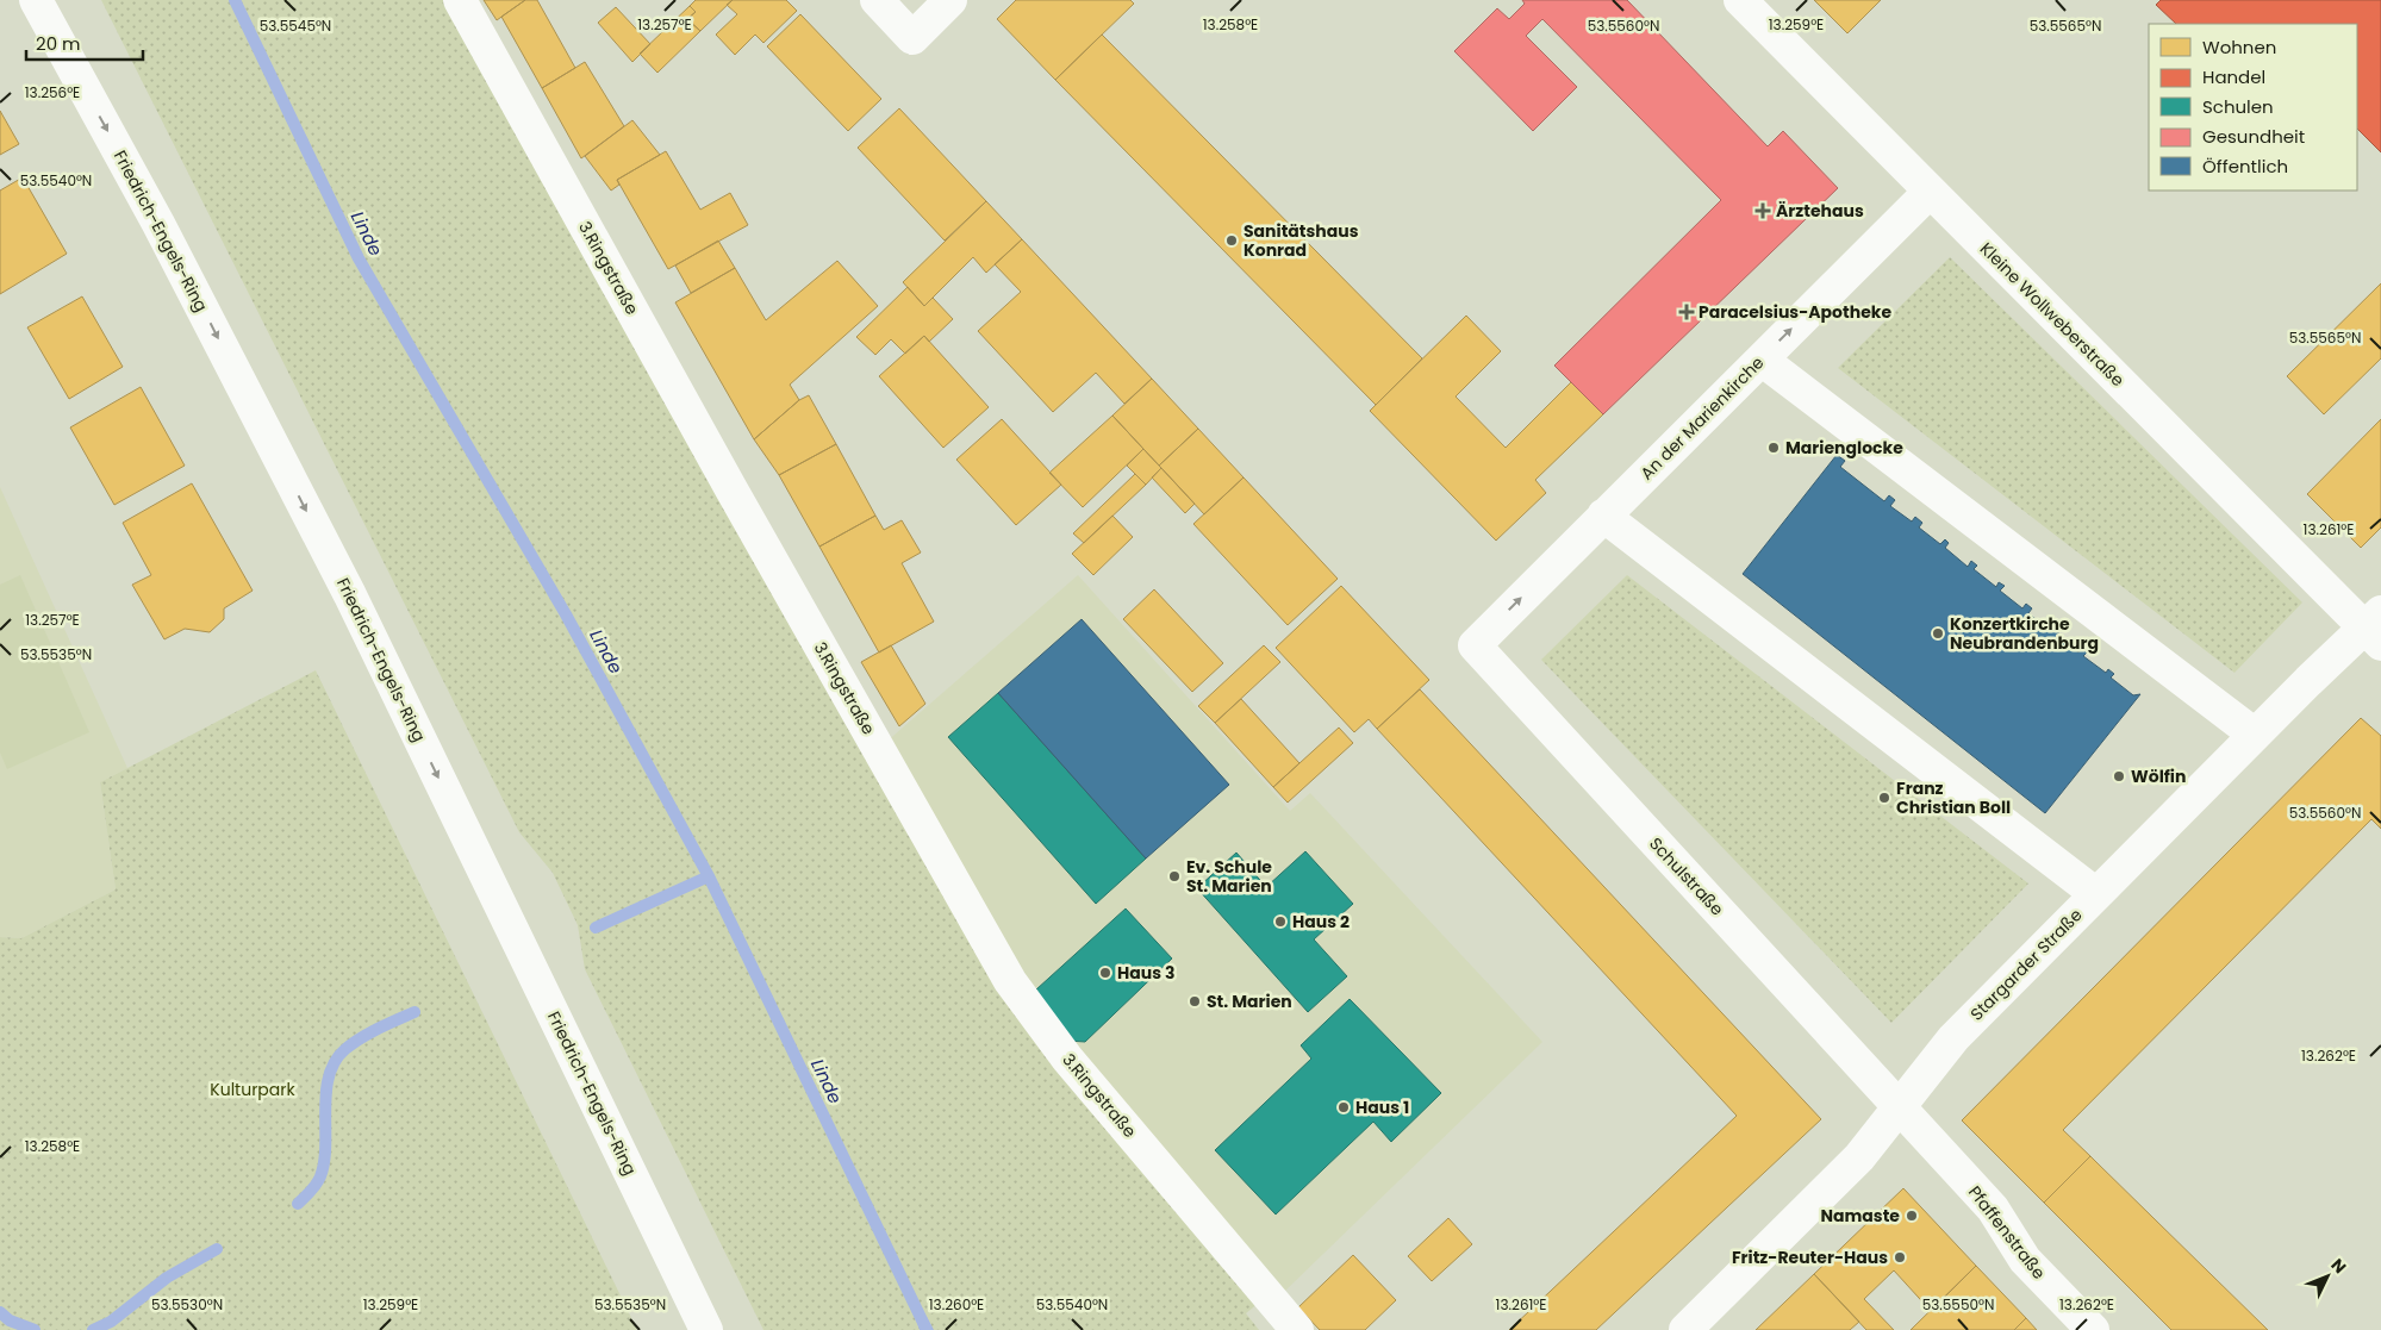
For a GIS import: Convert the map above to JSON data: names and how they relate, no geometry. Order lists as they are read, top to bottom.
{
  "streets": {
    "street": [
      "Friedrich-Engels-Ring",
      "3.Ringstraße",
      "Kleine Wollweberstraße",
      "An der Marienkirche",
      "Schulstraße",
      "Stargarder Straße",
      "Pfaffenstraße"
    ]
  },
  "crossings": [
    ["Kleine Wollweberstraße", "An der Marienkirche"],
    ["Kleine Wollweberstraße", "Stargarder Straße"],
    ["An der Marienkirche", "Schulstraße"],
    ["Schulstraße", "Stargarder Straße"],
    ["Schulstraße", "Pfaffenstraße"],
    ["Stargarder Straße", "Pfaffenstraße"]
  ],
  "one_way": ["Friedrich-Engels-Ring", "An der Marienkirche"],
  "water": ["Linde"],
  "parks": ["Kulturpark"],
  "places": {
    "health": ["Ärztehaus", "Paracelsius-Apotheke"],
    "other": [
      "Sanitätshaus Konrad",
      "Marienglocke",
      "Konzertkirche Neubrandenburg",
      "Wölfin",
      "Franz Christian Boll",
      "Ev. Schule St. Marien",
      "Haus 2",
      "Haus 3",
      "St. Marien",
      "Haus 1",
      "Namaste",
      "Fritz-Reuter-Haus"
    ]
  },
  "legend": [
    "Wohnen",
    "Handel",
    "Schulen",
    "Gesundheit",
    "Öffentlich"
  ],
  "scale_bar": "20 m",
  "north": "top right",
  "coordinates": [
    "13.257°E",
    "13.258°E",
    "13.259°E",
    "53.5545°N",
    "53.5560°N",
    "53.5565°N",
    "13.256°E",
    "53.5540°N",
    "13.261°E",
    "53.5535°N",
    "13.262°E",
    "53.5530°N",
    "53.5550°N",
    "13.260°E"
  ]
}
